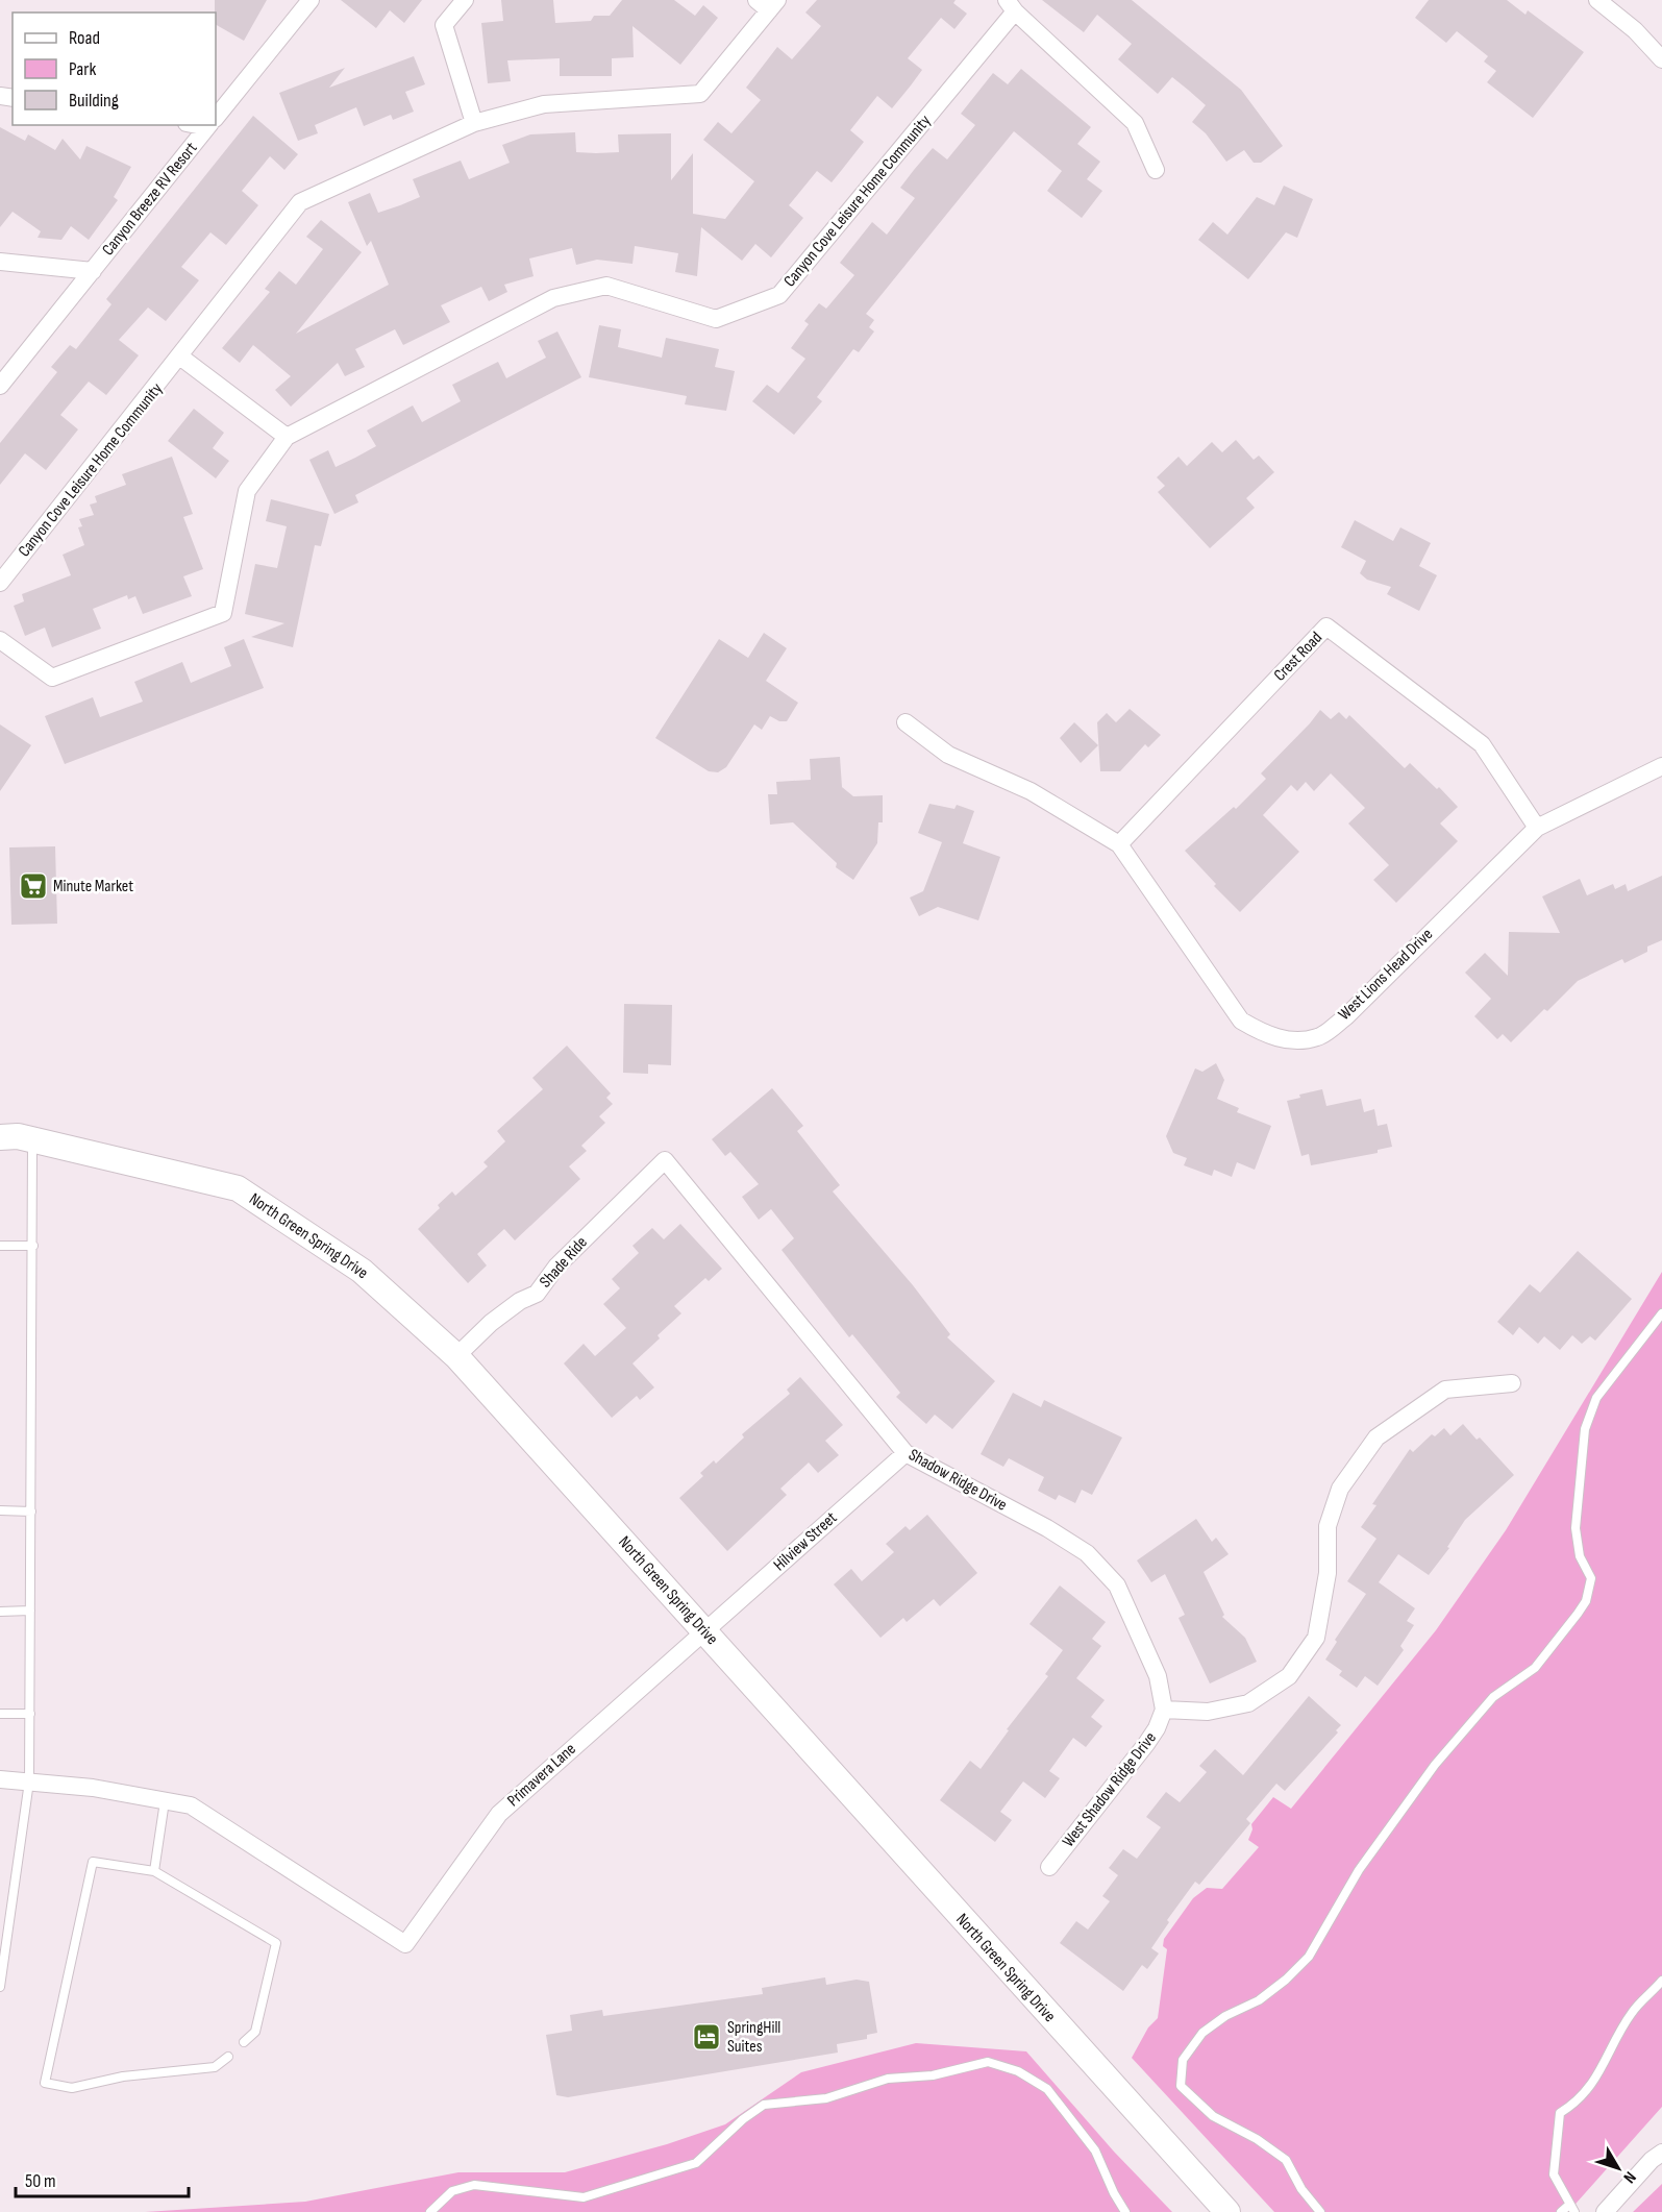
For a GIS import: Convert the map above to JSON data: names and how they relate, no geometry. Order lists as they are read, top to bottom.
{
  "streets": {
    "main road": ["North Green Spring Drive"],
    "street": [
      "Canyon Breeze RV Resort",
      "Canyon Cove Leisure Home Community",
      "Crest Road",
      "West Lions Head Drive",
      "Shade Ride",
      "Shadow Ridge Drive",
      "Hilview Street",
      "Primavera Lane",
      "West Shadow Ridge Drive"
    ]
  },
  "crossings": [
    ["Crest Road", "West Lions Head Drive"],
    ["North Green Spring Drive", "Shade Ride"],
    ["North Green Spring Drive", "Hilview Street"],
    ["North Green Spring Drive", "Primavera Lane"],
    ["Shade Ride", "Shadow Ridge Drive"],
    ["Shadow Ridge Drive", "Hilview Street"],
    ["Shadow Ridge Drive", "West Shadow Ridge Drive"],
    ["Hilview Street", "Primavera Lane"]
  ],
  "places": {
    "supermarket": ["Minute Market"],
    "hotel": ["SpringHill Suites"]
  },
  "legend": ["Road", "Park", "Building"],
  "scale_bar": "50 m",
  "north": "bottom right"
}
